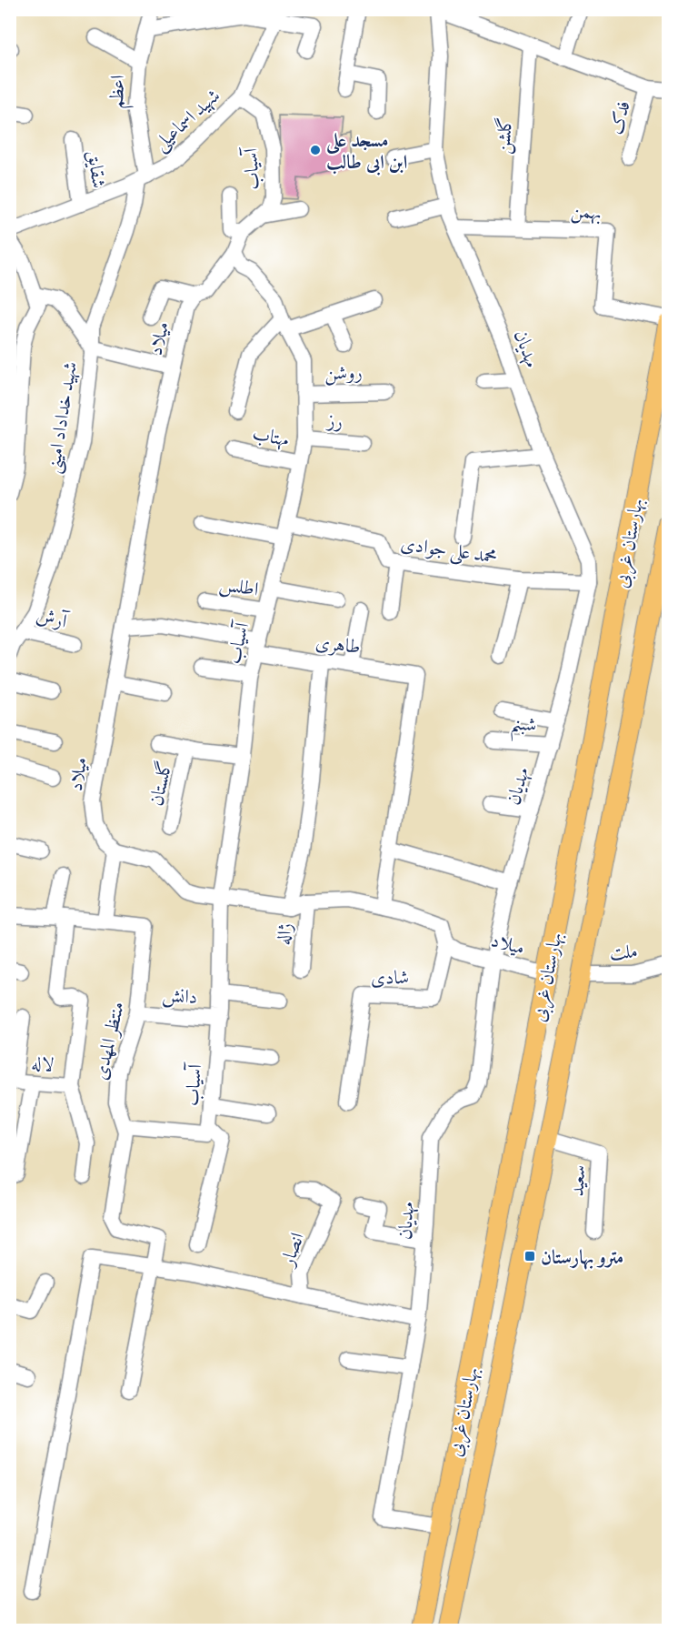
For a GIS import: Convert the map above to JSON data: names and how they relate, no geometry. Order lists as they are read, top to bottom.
{
  "streets": {
    "main road": ["بهارستان غربی"],
    "street": [
      "اعظم",
      "فدک",
      "شهید اسماعیلی",
      "گلشن",
      "شقایق",
      "آسیاب",
      "بهمن",
      "میلاد",
      "مهدیان",
      "روشن",
      "شهید خداداد امینی",
      "رز",
      "مهتاب",
      "محمد علی جوادی",
      "اطلس",
      "آرش",
      "طاهری",
      "شبنم",
      "گلستان",
      "ژاله",
      "ملت",
      "شادی",
      "دانش",
      "منتظر المهدی",
      "لاله",
      "سعید",
      "انصار"
    ]
  },
  "crossings": [
    ["اعظم", "شهید اسماعیلی"],
    ["اعظم", "شهید خداداد امینی"],
    ["شهید اسماعیلی", "شقایق"],
    ["شهید اسماعیلی", "آسیاب"],
    ["شهید اسماعیلی", "شهید خداداد امینی"],
    ["گلشن", "بهمن"],
    ["آسیاب", "روشن"],
    ["آسیاب", "رز"],
    ["آسیاب", "مهتاب"],
    ["آسیاب", "محمد علی جوادی"],
    ["آسیاب", "اطلس"],
    ["آسیاب", "طاهری"],
    ["آسیاب", "دانش"],
    ["بهمن", "مهدیان"],
    ["میلاد", "مهدیان"],
    ["میلاد", "بهارستان غربی"],
    ["میلاد", "طاهری"],
    ["میلاد", "شادی"],
    ["مهدیان", "بهارستان غربی"],
    ["مهدیان", "محمد علی جوادی"],
    ["مهدیان", "شبنم"],
    ["مهدیان", "انصار"],
    ["شهید خداداد امینی", "آرش"],
    ["بهارستان غربی", "ملت"],
    ["بهارستان غربی", "سعید"],
    ["دانش", "منتظر المهدی"]
  ],
  "places": {
    "other": ["مسجد علی ابن ابی طالب"],
    "transit": ["مترو بهارستان"]
  }
}
